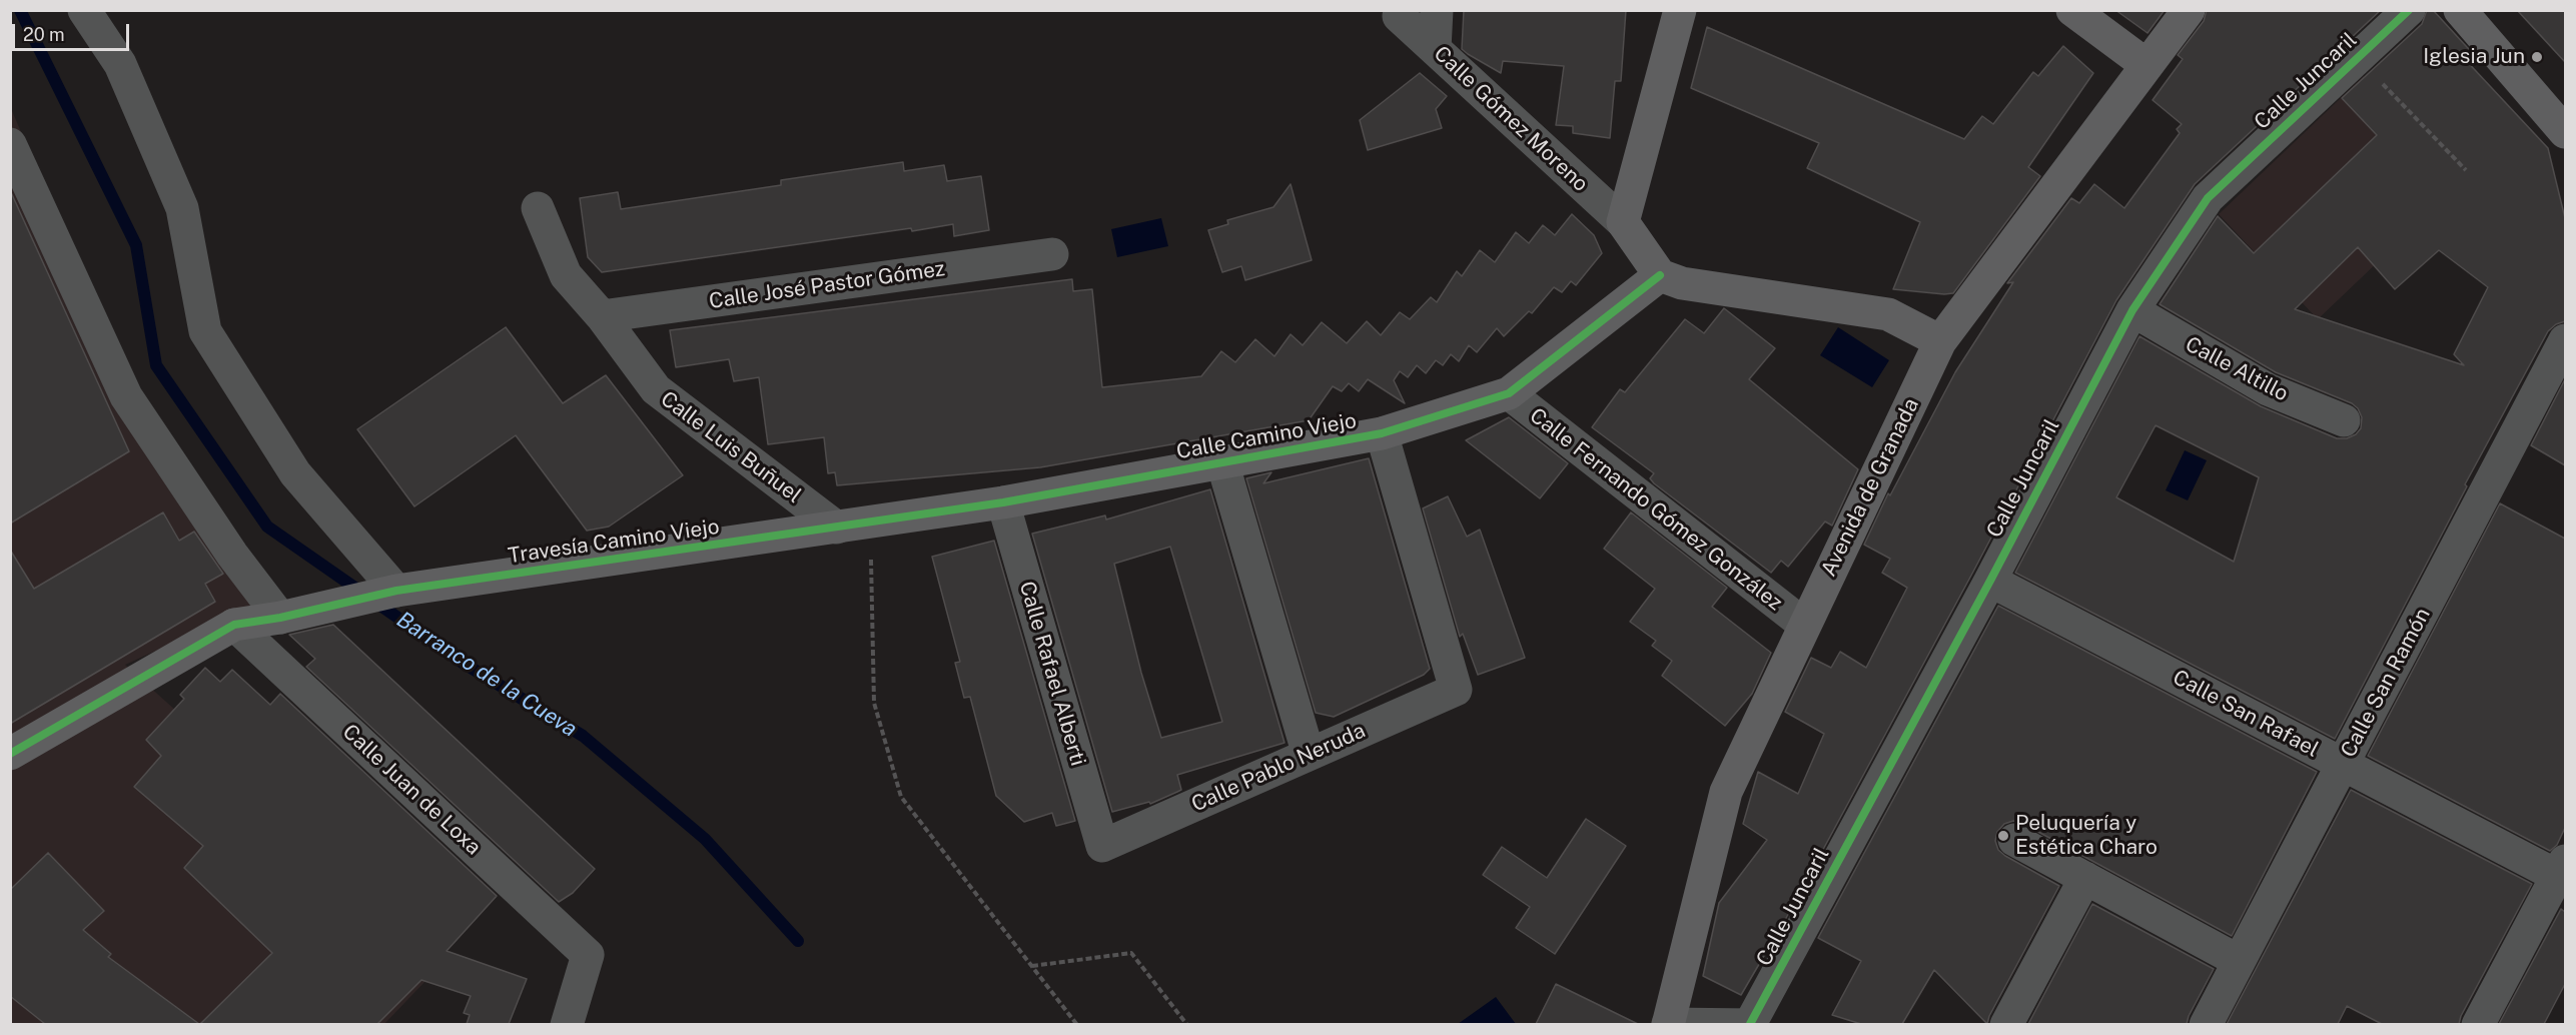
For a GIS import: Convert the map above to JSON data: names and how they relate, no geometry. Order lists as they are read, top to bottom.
{
  "streets": {
    "street": [
      "Calle Juncaril",
      "Calle Gómez Moreno",
      "Calle José Pastor Gómez",
      "Calle Altillo",
      "Calle Camino Viejo",
      "Calle Luis Buñuel",
      "Avenida de Granada",
      "Calle Fernando Gómez González",
      "Travesía Camino Viejo",
      "Calle Rafael Alberti",
      "Calle San Ramón",
      "Calle San Rafael",
      "Calle Pablo Neruda",
      "Calle Juan de Loxa"
    ]
  },
  "crossings": [
    ["Calle Juncaril", "Calle Altillo"],
    ["Calle Juncaril", "Calle San Rafael"],
    ["Calle José Pastor Gómez", "Calle Luis Buñuel"],
    ["Calle Camino Viejo", "Calle Luis Buñuel"],
    ["Calle Camino Viejo", "Calle Fernando Gómez González"],
    ["Calle Camino Viejo", "Travesía Camino Viejo"],
    ["Calle Camino Viejo", "Calle Rafael Alberti"],
    ["Calle Camino Viejo", "Calle Pablo Neruda"],
    ["Calle Luis Buñuel", "Travesía Camino Viejo"],
    ["Avenida de Granada", "Calle Fernando Gómez González"],
    ["Travesía Camino Viejo", "Calle Juan de Loxa"],
    ["Calle Rafael Alberti", "Calle Pablo Neruda"],
    ["Calle San Ramón", "Calle San Rafael"]
  ],
  "water": ["Barranco de la Cueva"],
  "places": ["Iglesia Jun", "Peluquería y Estética Charo"],
  "scale_bar": "20 m"
}
